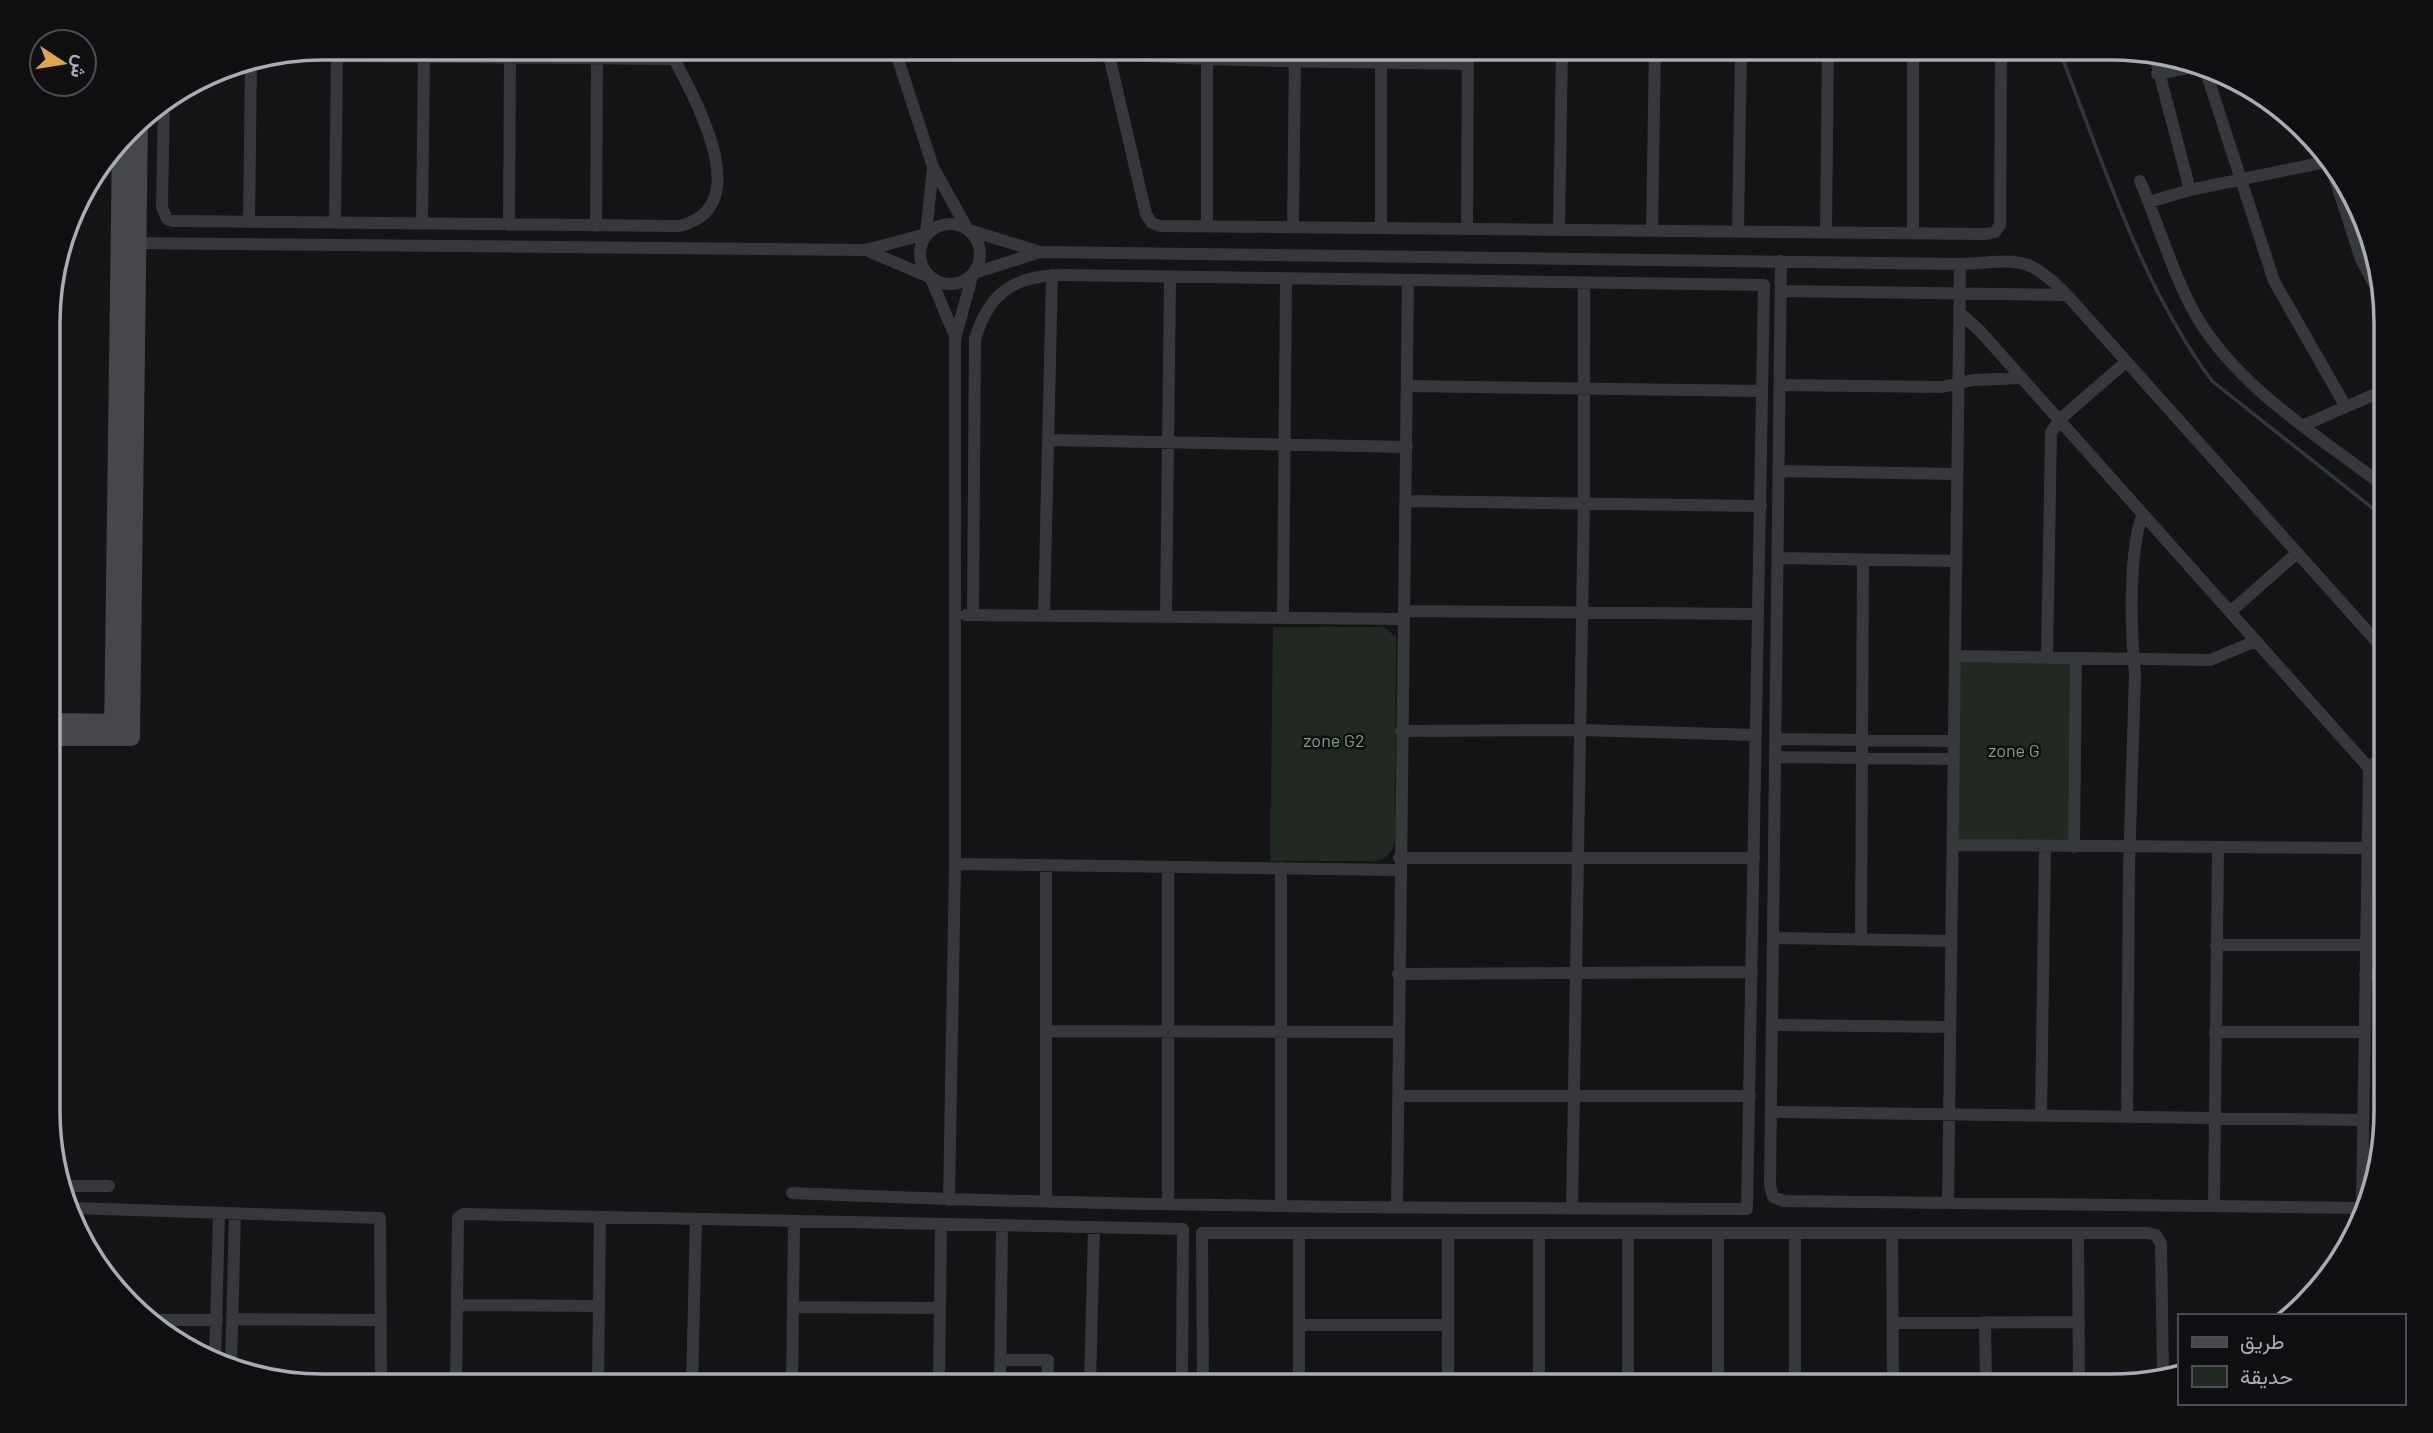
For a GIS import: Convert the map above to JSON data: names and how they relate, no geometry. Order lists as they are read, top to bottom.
{
  "parks": ["zone G2", "zone G"],
  "legend": ["طريق", "حديقة"],
  "north": "right"
}
